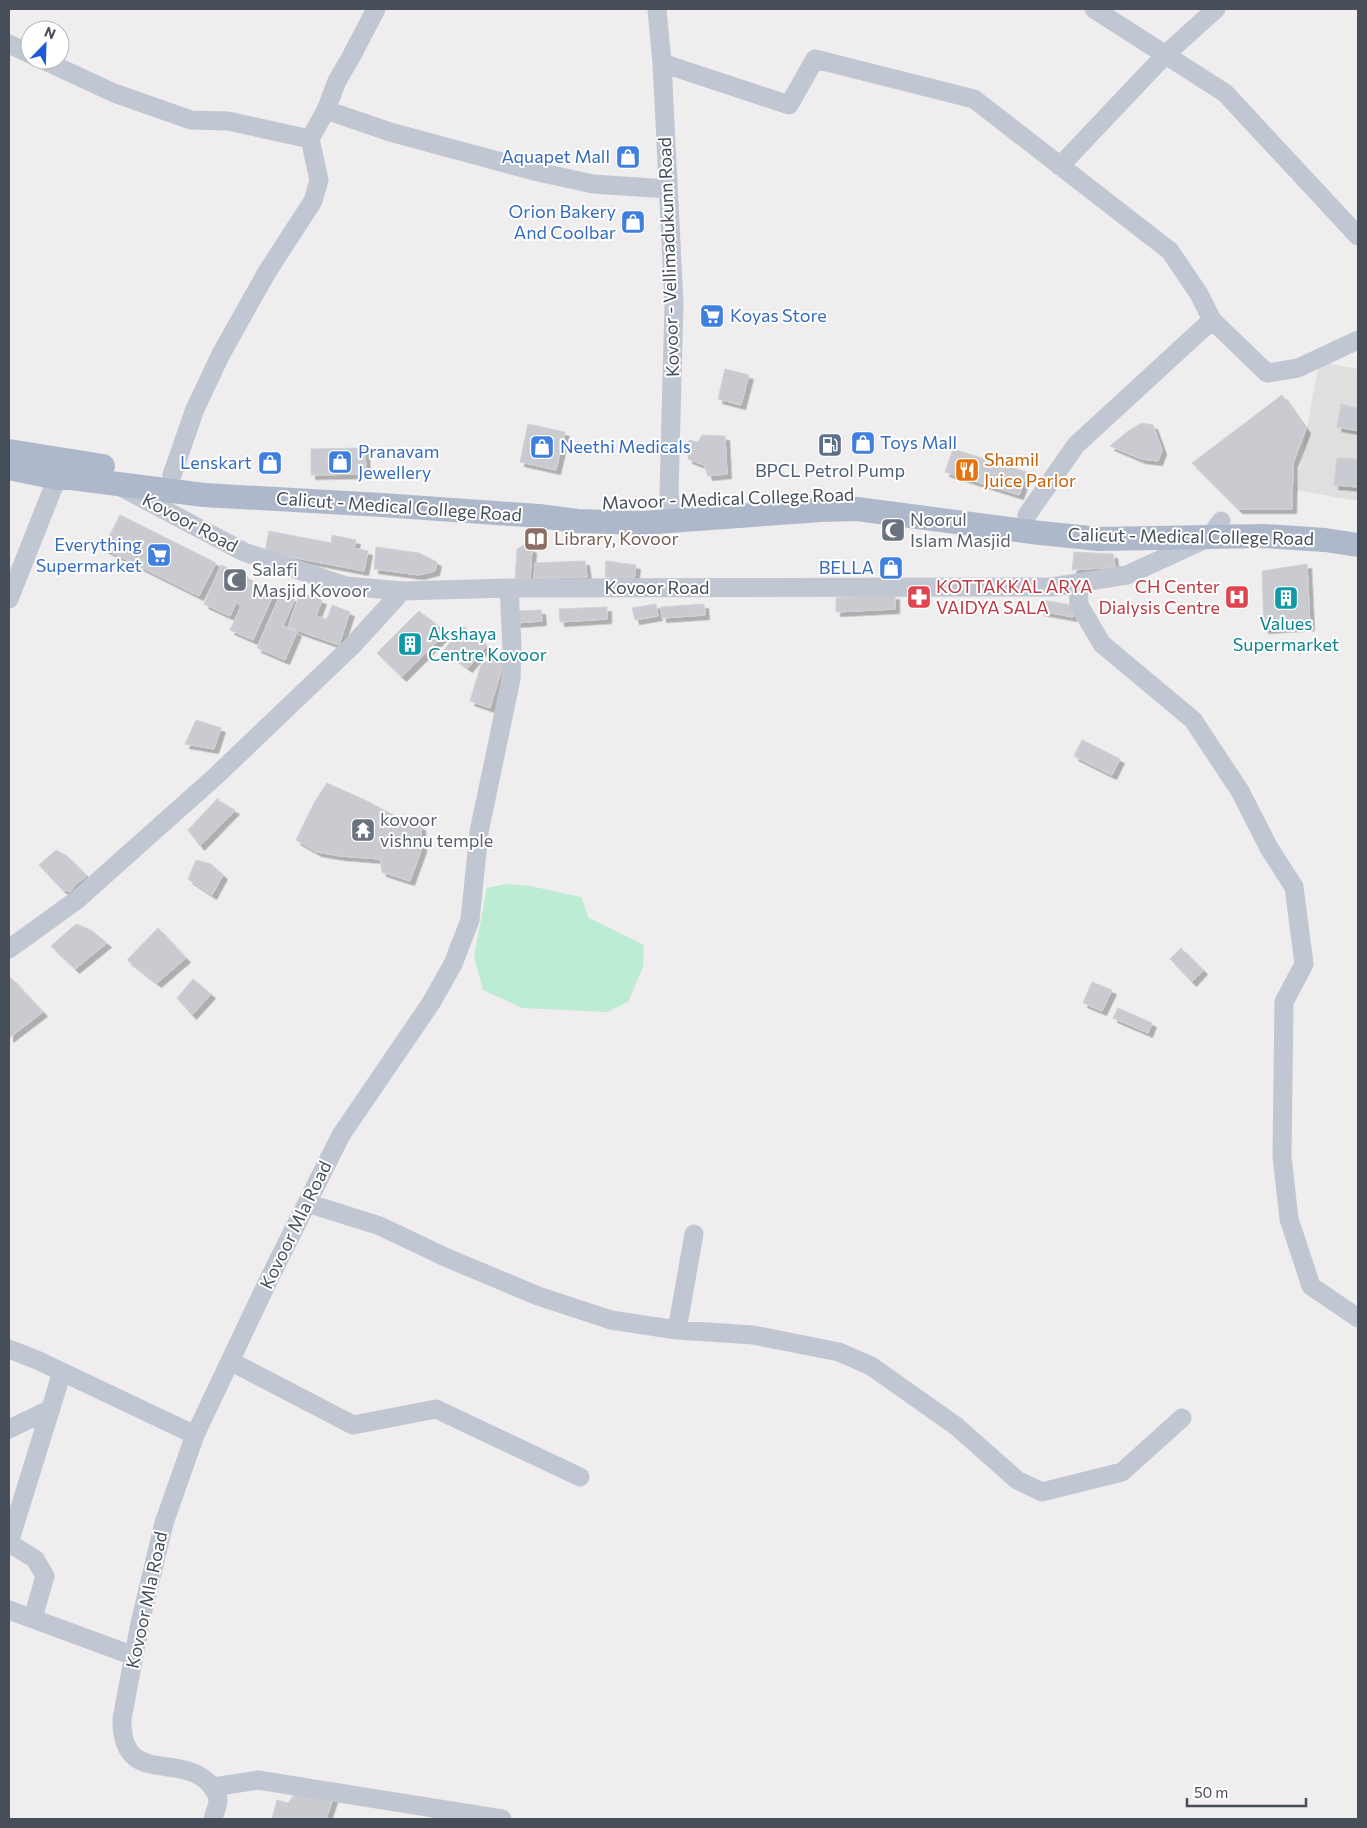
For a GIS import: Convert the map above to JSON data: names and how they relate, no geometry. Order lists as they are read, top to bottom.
{
  "streets": {
    "main road": ["Mavoor - Medical College Road", "Calicut - Medical College Road"],
    "street": ["Kovoor - Vellimadukunn Road", "Kovoor Road", "Kovoor Mla Road"]
  },
  "crossings": [
    ["Kovoor - Vellimadukunn Road", "Mavoor - Medical College Road"],
    ["Kovoor - Vellimadukunn Road", "Calicut - Medical College Road"],
    ["Mavoor - Medical College Road", "Calicut - Medical College Road"],
    ["Mavoor - Medical College Road", "Kovoor Road"],
    ["Calicut - Medical College Road", "Kovoor Road"],
    ["Kovoor Road", "Kovoor Mla Road"]
  ],
  "places": {
    "shop": [
      "Aquapet Mall",
      "Orion Bakery And Coolbar",
      "Toys Mall",
      "Neethi Medicals",
      "Pranavam Jewellery",
      "Lenskart",
      "BELLA"
    ],
    "supermarket": ["Koyas Store", "Everything Supermarket"],
    "fuel station": ["BPCL Petrol Pump"],
    "restaurant": ["Shamil Juice Parlor"],
    "mosque": ["Noorul Islam Masjid", "Salafi Masjid Kovoor"],
    "library": ["Library, Kovoor"],
    "pharmacy": ["KOTTAKKAL ARYA VAIDYA SALA"],
    "hospital": ["CH Center Dialysis Centre"],
    "building": ["Values Supermarket", "Akshaya Centre Kovoor"],
    "temple": ["kovoor vishnu temple"]
  },
  "scale_bar": "50 m",
  "north": "top right"
}
